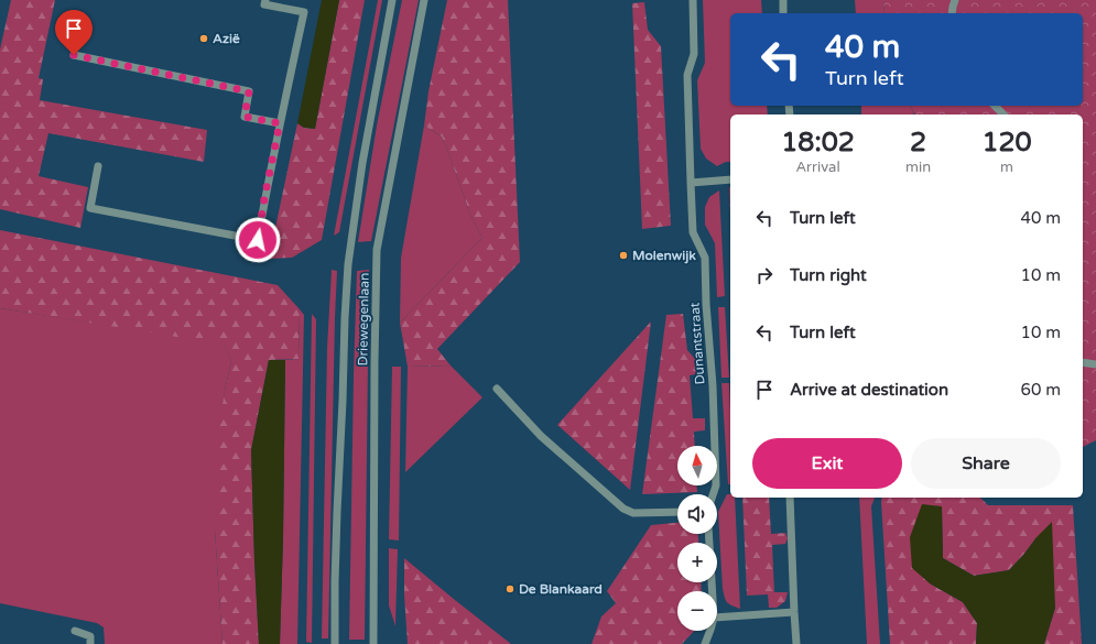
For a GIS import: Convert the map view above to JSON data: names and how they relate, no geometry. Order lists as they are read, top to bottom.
{
  "streets": {
    "street": ["Driewegenlaan", "Dunantstraat"]
  },
  "places": ["Azië", "Molenwijk", "De Blankaard"],
  "north": "top",
  "page": {
    "turn": ["40 m", "Turn left"],
    "eta": [
      "18:02",
      "Arrival",
      "2",
      "min",
      "120",
      "m"
    ],
    "list": [
      {
        "name": "Turn left",
        "value": "40 m"
      },
      {
        "name": "Turn right",
        "value": "10 m"
      },
      {
        "name": "Turn left",
        "value": "10 m"
      },
      {
        "name": "Arrive at destination",
        "value": "60 m"
      }
    ],
    "buttons": ["Exit", "Share"],
    "map_buttons": ["+", "−"]
  }
}
